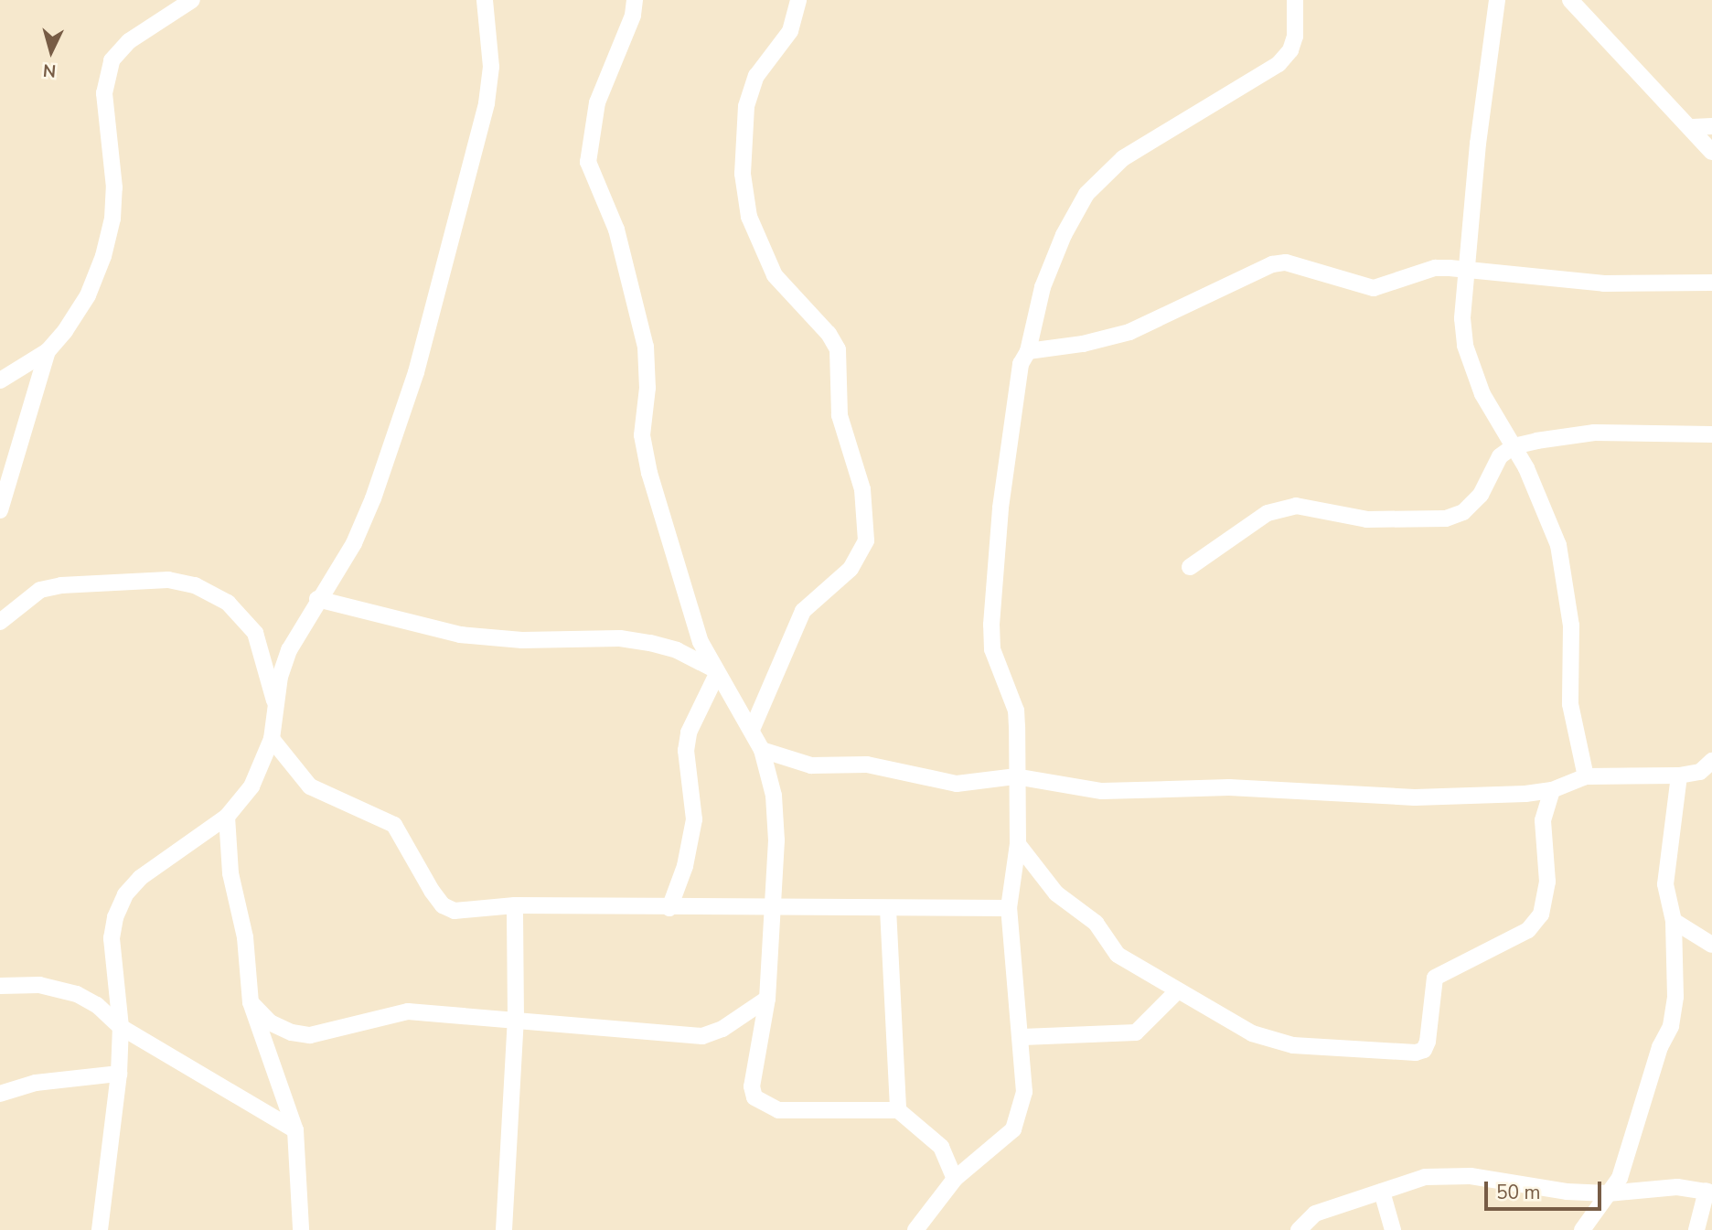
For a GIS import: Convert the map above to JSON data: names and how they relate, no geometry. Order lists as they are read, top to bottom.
{
  "scale_bar": "50 m",
  "north": "bottom"
}
